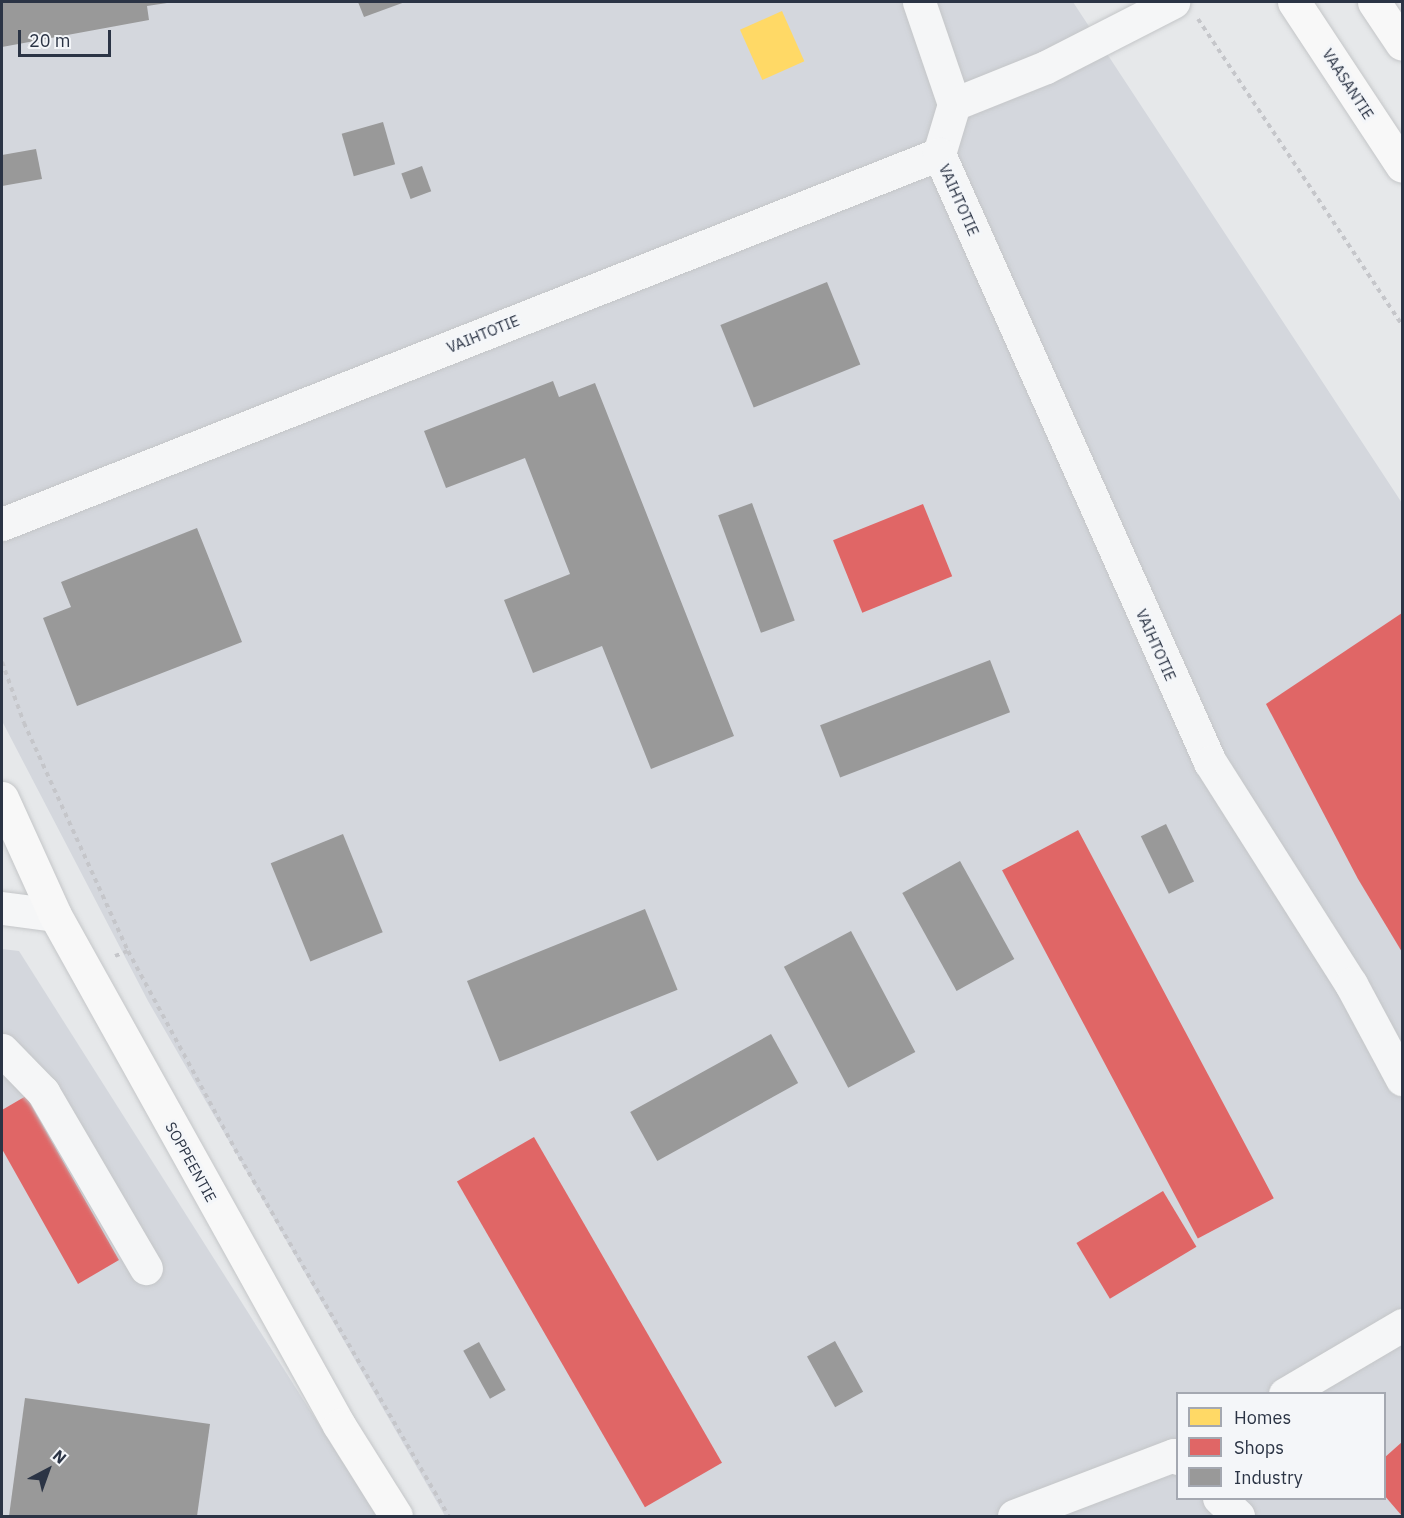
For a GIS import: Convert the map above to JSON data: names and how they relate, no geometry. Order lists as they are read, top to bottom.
{
  "streets": {
    "main road": ["VAASANTIE", "SOPPEENTIE"],
    "street": ["VAIHTOTIE"]
  },
  "legend": ["Homes", "Shops", "Industry"],
  "scale_bar": "20 m",
  "north": "top right"
}
